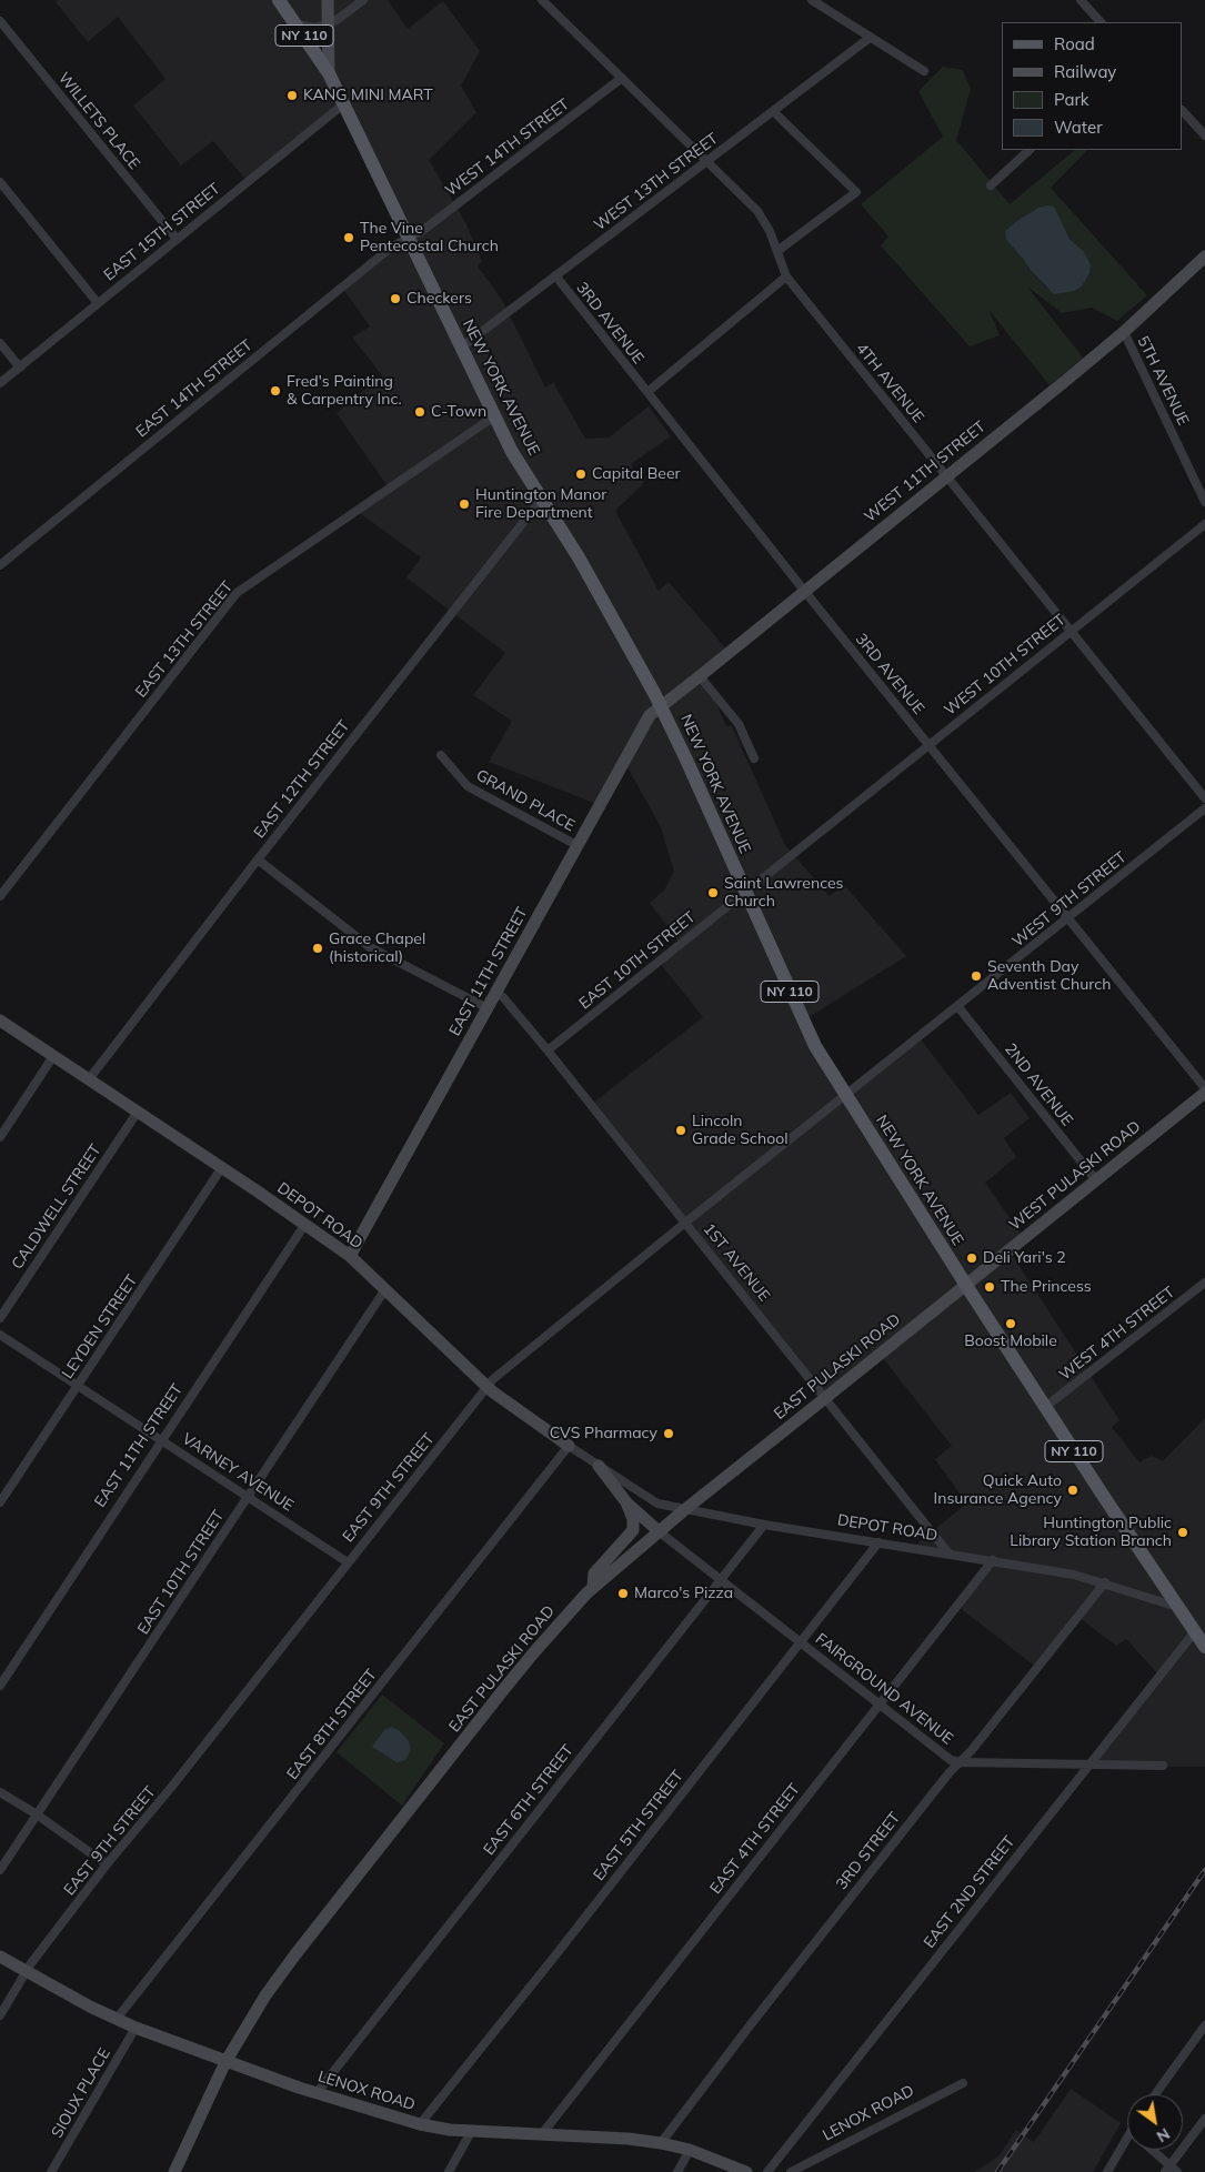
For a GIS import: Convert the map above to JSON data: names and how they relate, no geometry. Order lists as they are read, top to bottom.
{
  "streets": {
    "main road": ["NY 110", "NEW YORK AVENUE"],
    "street": [
      "WILLETS PLACE",
      "WEST 14TH STREET",
      "WEST 13TH STREET",
      "EAST 15TH STREET",
      "3RD AVENUE",
      "5TH AVENUE",
      "4TH AVENUE",
      "EAST 14TH STREET",
      "WEST 11TH STREET",
      "EAST 13TH STREET",
      "WEST 10TH STREET",
      "EAST 12TH STREET",
      "GRAND PLACE",
      "WEST 9TH STREET",
      "EAST 10TH STREET",
      "EAST 11TH STREET",
      "2ND AVENUE",
      "WEST PULASKI ROAD",
      "CALDWELL STREET",
      "DEPOT ROAD",
      "1ST AVENUE",
      "LEYDEN STREET",
      "WEST 4TH STREET",
      "EAST PULASKI ROAD",
      "VARNEY AVENUE",
      "EAST 9TH STREET",
      "FAIRGROUND AVENUE",
      "EAST 8TH STREET",
      "EAST 6TH STREET",
      "EAST 5TH STREET",
      "EAST 4TH STREET",
      "3RD STREET",
      "EAST 2ND STREET",
      "LENOX ROAD",
      "SIOUX PLACE"
    ]
  },
  "crossings": [
    ["WILLETS PLACE", "EAST 15TH STREET"],
    ["WEST 14TH STREET", "4TH AVENUE"],
    ["WEST 14TH STREET", "NEW YORK AVENUE"],
    ["WEST 14TH STREET", "EAST 14TH STREET"],
    ["WEST 13TH STREET", "3RD AVENUE"],
    ["WEST 13TH STREET", "4TH AVENUE"],
    ["WEST 13TH STREET", "NEW YORK AVENUE"],
    ["EAST 15TH STREET", "NEW YORK AVENUE"],
    ["3RD AVENUE", "WEST 11TH STREET"],
    ["3RD AVENUE", "WEST 10TH STREET"],
    ["3RD AVENUE", "WEST 9TH STREET"],
    ["3RD AVENUE", "WEST PULASKI ROAD"],
    ["5TH AVENUE", "WEST 11TH STREET"],
    ["4TH AVENUE", "WEST 11TH STREET"],
    ["4TH AVENUE", "WEST 10TH STREET"],
    ["NEW YORK AVENUE", "EAST 14TH STREET"],
    ["NEW YORK AVENUE", "WEST 11TH STREET"],
    ["NEW YORK AVENUE", "EAST 13TH STREET"],
    ["NEW YORK AVENUE", "WEST 10TH STREET"],
    ["NEW YORK AVENUE", "EAST 12TH STREET"],
    ["NEW YORK AVENUE", "WEST 9TH STREET"],
    ["NEW YORK AVENUE", "EAST 10TH STREET"],
    ["NEW YORK AVENUE", "EAST 11TH STREET"],
    ["NEW YORK AVENUE", "WEST PULASKI ROAD"],
    ["NEW YORK AVENUE", "DEPOT ROAD"],
    ["NEW YORK AVENUE", "WEST 4TH STREET"],
    ["NEW YORK AVENUE", "EAST PULASKI ROAD"],
    ["NEW YORK AVENUE", "EAST 9TH STREET"],
    ["NEW YORK AVENUE", "EAST 2ND STREET"],
    ["WEST 11TH STREET", "EAST 11TH STREET"],
    ["WEST 10TH STREET", "EAST 10TH STREET"],
    ["EAST 12TH STREET", "DEPOT ROAD"],
    ["GRAND PLACE", "EAST 11TH STREET"],
    ["WEST 9TH STREET", "2ND AVENUE"],
    ["WEST 9TH STREET", "EAST 9TH STREET"],
    ["EAST 10TH STREET", "DEPOT ROAD"],
    ["EAST 10TH STREET", "1ST AVENUE"],
    ["EAST 10TH STREET", "VARNEY AVENUE"],
    ["EAST 11TH STREET", "DEPOT ROAD"],
    ["EAST 11TH STREET", "1ST AVENUE"],
    ["EAST 11TH STREET", "VARNEY AVENUE"],
    ["2ND AVENUE", "WEST PULASKI ROAD"],
    ["WEST PULASKI ROAD", "EAST PULASKI ROAD"],
    ["CALDWELL STREET", "DEPOT ROAD"],
    ["DEPOT ROAD", "1ST AVENUE"],
    ["DEPOT ROAD", "LEYDEN STREET"],
    ["DEPOT ROAD", "EAST PULASKI ROAD"],
    ["DEPOT ROAD", "EAST 9TH STREET"],
    ["DEPOT ROAD", "FAIRGROUND AVENUE"],
    ["DEPOT ROAD", "EAST 8TH STREET"],
    ["DEPOT ROAD", "EAST 6TH STREET"],
    ["DEPOT ROAD", "EAST 5TH STREET"],
    ["DEPOT ROAD", "EAST 4TH STREET"],
    ["DEPOT ROAD", "3RD STREET"],
    ["1ST AVENUE", "EAST PULASKI ROAD"],
    ["1ST AVENUE", "EAST 9TH STREET"],
    ["LEYDEN STREET", "VARNEY AVENUE"],
    ["EAST PULASKI ROAD", "FAIRGROUND AVENUE"],
    ["EAST PULASKI ROAD", "LENOX ROAD"],
    ["VARNEY AVENUE", "EAST 9TH STREET"],
    ["EAST 9TH STREET", "LENOX ROAD"],
    ["FAIRGROUND AVENUE", "EAST 6TH STREET"],
    ["FAIRGROUND AVENUE", "EAST 5TH STREET"],
    ["FAIRGROUND AVENUE", "EAST 4TH STREET"],
    ["FAIRGROUND AVENUE", "3RD STREET"],
    ["FAIRGROUND AVENUE", "EAST 2ND STREET"],
    ["EAST 8TH STREET", "LENOX ROAD"],
    ["EAST 6TH STREET", "LENOX ROAD"],
    ["EAST 5TH STREET", "LENOX ROAD"],
    ["EAST 4TH STREET", "LENOX ROAD"],
    ["3RD STREET", "LENOX ROAD"],
    ["LENOX ROAD", "SIOUX PLACE"]
  ],
  "places": [
    "KANG MINI MART",
    "The Vine Pentecostal Church",
    "Checkers",
    "Fred's Painting & Carpentry Inc.",
    "C-Town",
    "Capital Beer",
    "Huntington Manor Fire Department",
    "Saint Lawrences Church",
    "Grace Chapel (historical)",
    "Seventh Day Adventist Church",
    "Lincoln Grade School",
    "Deli Yari's 2",
    "The Princess",
    "Boost Mobile",
    "CVS Pharmacy",
    "Quick Auto Insurance Agency",
    "Huntington Public Library Station Branch",
    "Marco's Pizza"
  ],
  "legend": [
    "Road",
    "Railway",
    "Park",
    "Water"
  ],
  "north": "bottom right"
}
